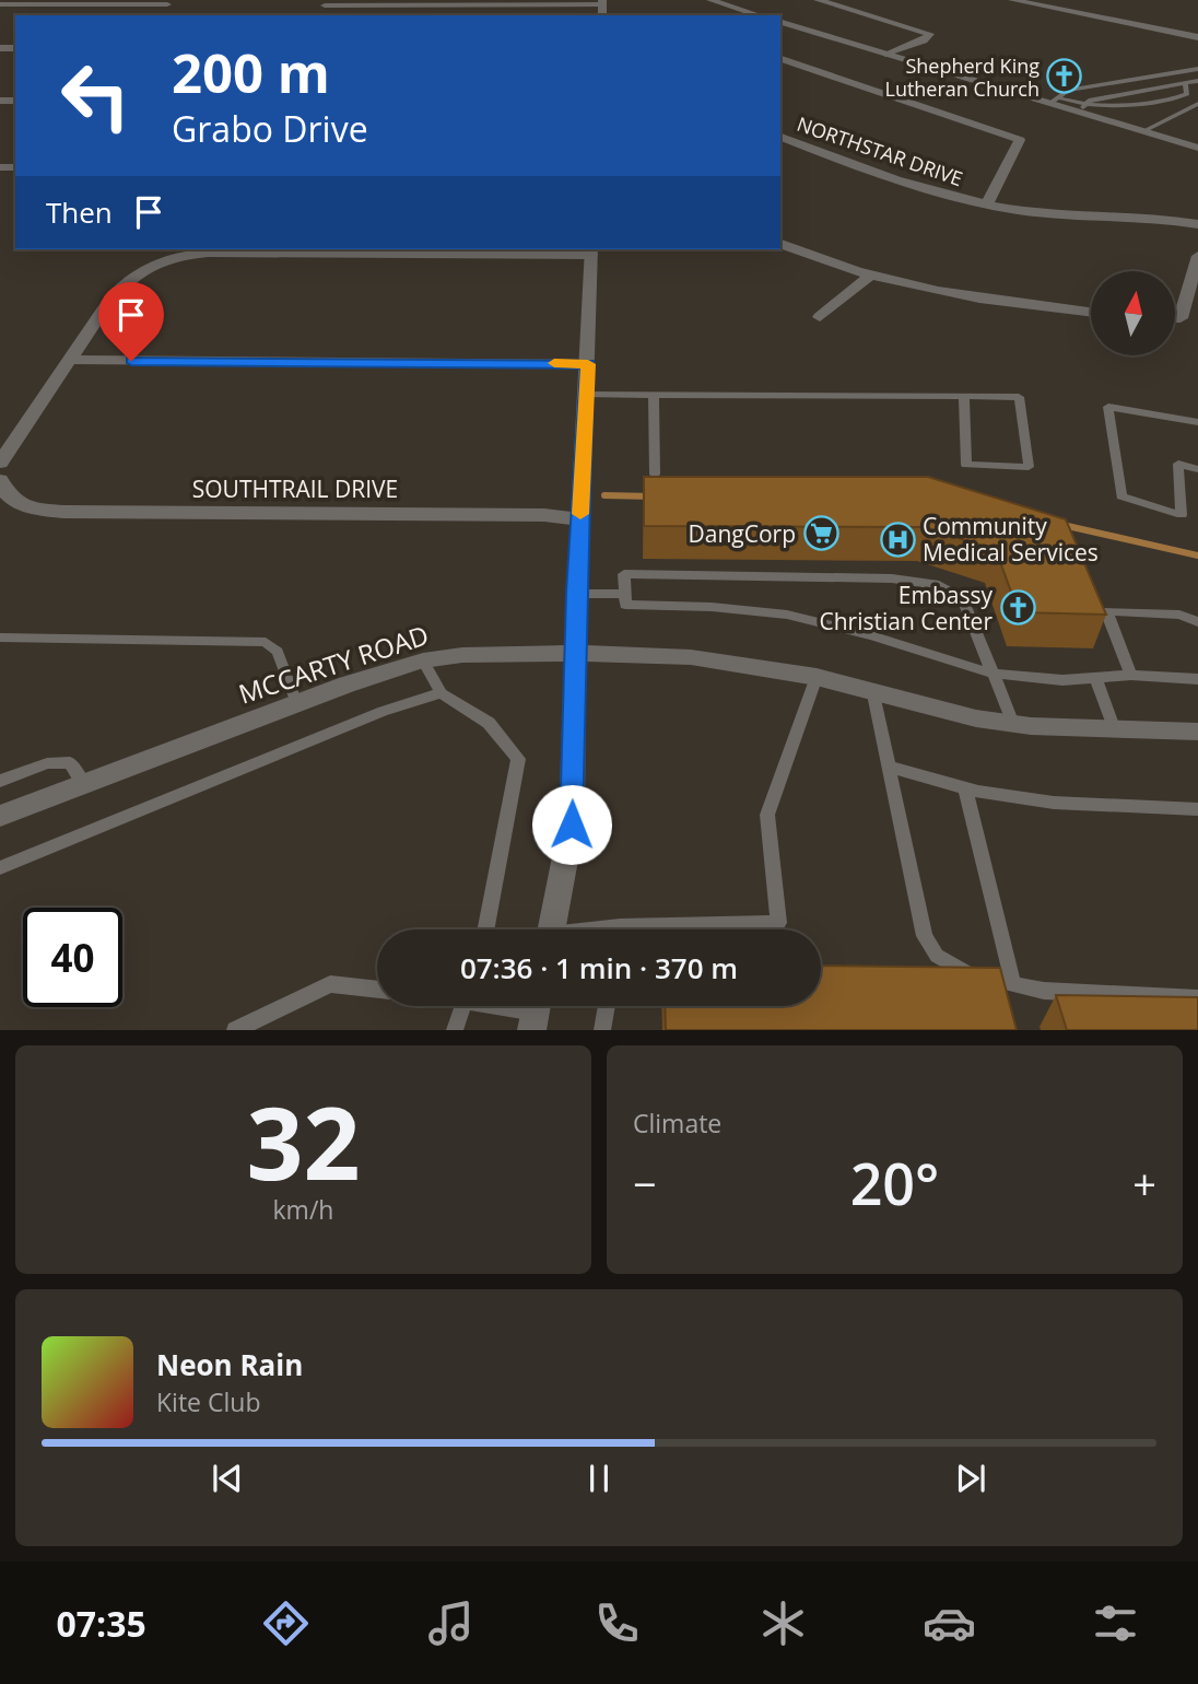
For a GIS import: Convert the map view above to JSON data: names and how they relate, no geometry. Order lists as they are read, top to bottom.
{
  "streets": {
    "street": ["NORTHSTAR DRIVE", "SOUTHTRAIL DRIVE", "MCCARTY ROAD"]
  },
  "places": {
    "church": ["Shepherd King Lutheran Church", "Embassy Christian Center"],
    "supermarket": ["DangCorp"],
    "hospital": ["Community Medical Services"]
  },
  "north": "top",
  "page": {
    "turn": ["200 m", "Grabo Drive"],
    "then": "Then",
    "limit": "40",
    "trip": "07:36 · 1 min · 370 m",
    "tile": [
      ["32", "km/h"],
      "Climate"
    ],
    "heat": ["−", "20°", "+"],
    "song": ["Neon Rain", "Kite Club"],
    "tabs": "07:35"
  }
}
